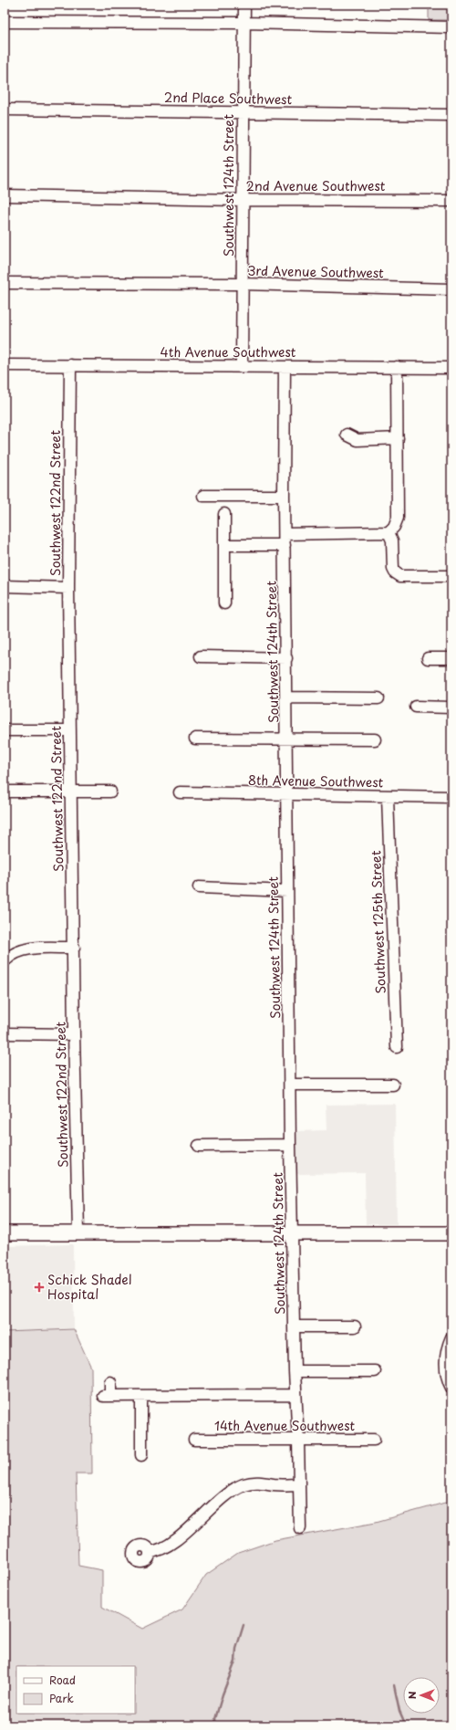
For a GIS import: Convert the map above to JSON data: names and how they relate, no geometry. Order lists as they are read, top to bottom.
{
  "streets": {
    "street": [
      "2nd Place Southwest",
      "Southwest 124th Street",
      "2nd Avenue Southwest",
      "3rd Avenue Southwest",
      "4th Avenue Southwest",
      "Southwest 122nd Street",
      "8th Avenue Southwest",
      "Southwest 125th Street",
      "14th Avenue Southwest"
    ]
  },
  "crossings": [
    ["2nd Place Southwest", "Southwest 124th Street"],
    ["Southwest 124th Street", "2nd Avenue Southwest"],
    ["Southwest 124th Street", "3rd Avenue Southwest"],
    ["Southwest 124th Street", "4th Avenue Southwest"],
    ["Southwest 124th Street", "8th Avenue Southwest"],
    ["Southwest 124th Street", "14th Avenue Southwest"],
    ["4th Avenue Southwest", "Southwest 122nd Street"],
    ["8th Avenue Southwest", "Southwest 125th Street"]
  ],
  "places": {
    "health": ["Schick Shadel Hospital"]
  },
  "legend": ["Road", "Park"],
  "north": "left"
}
